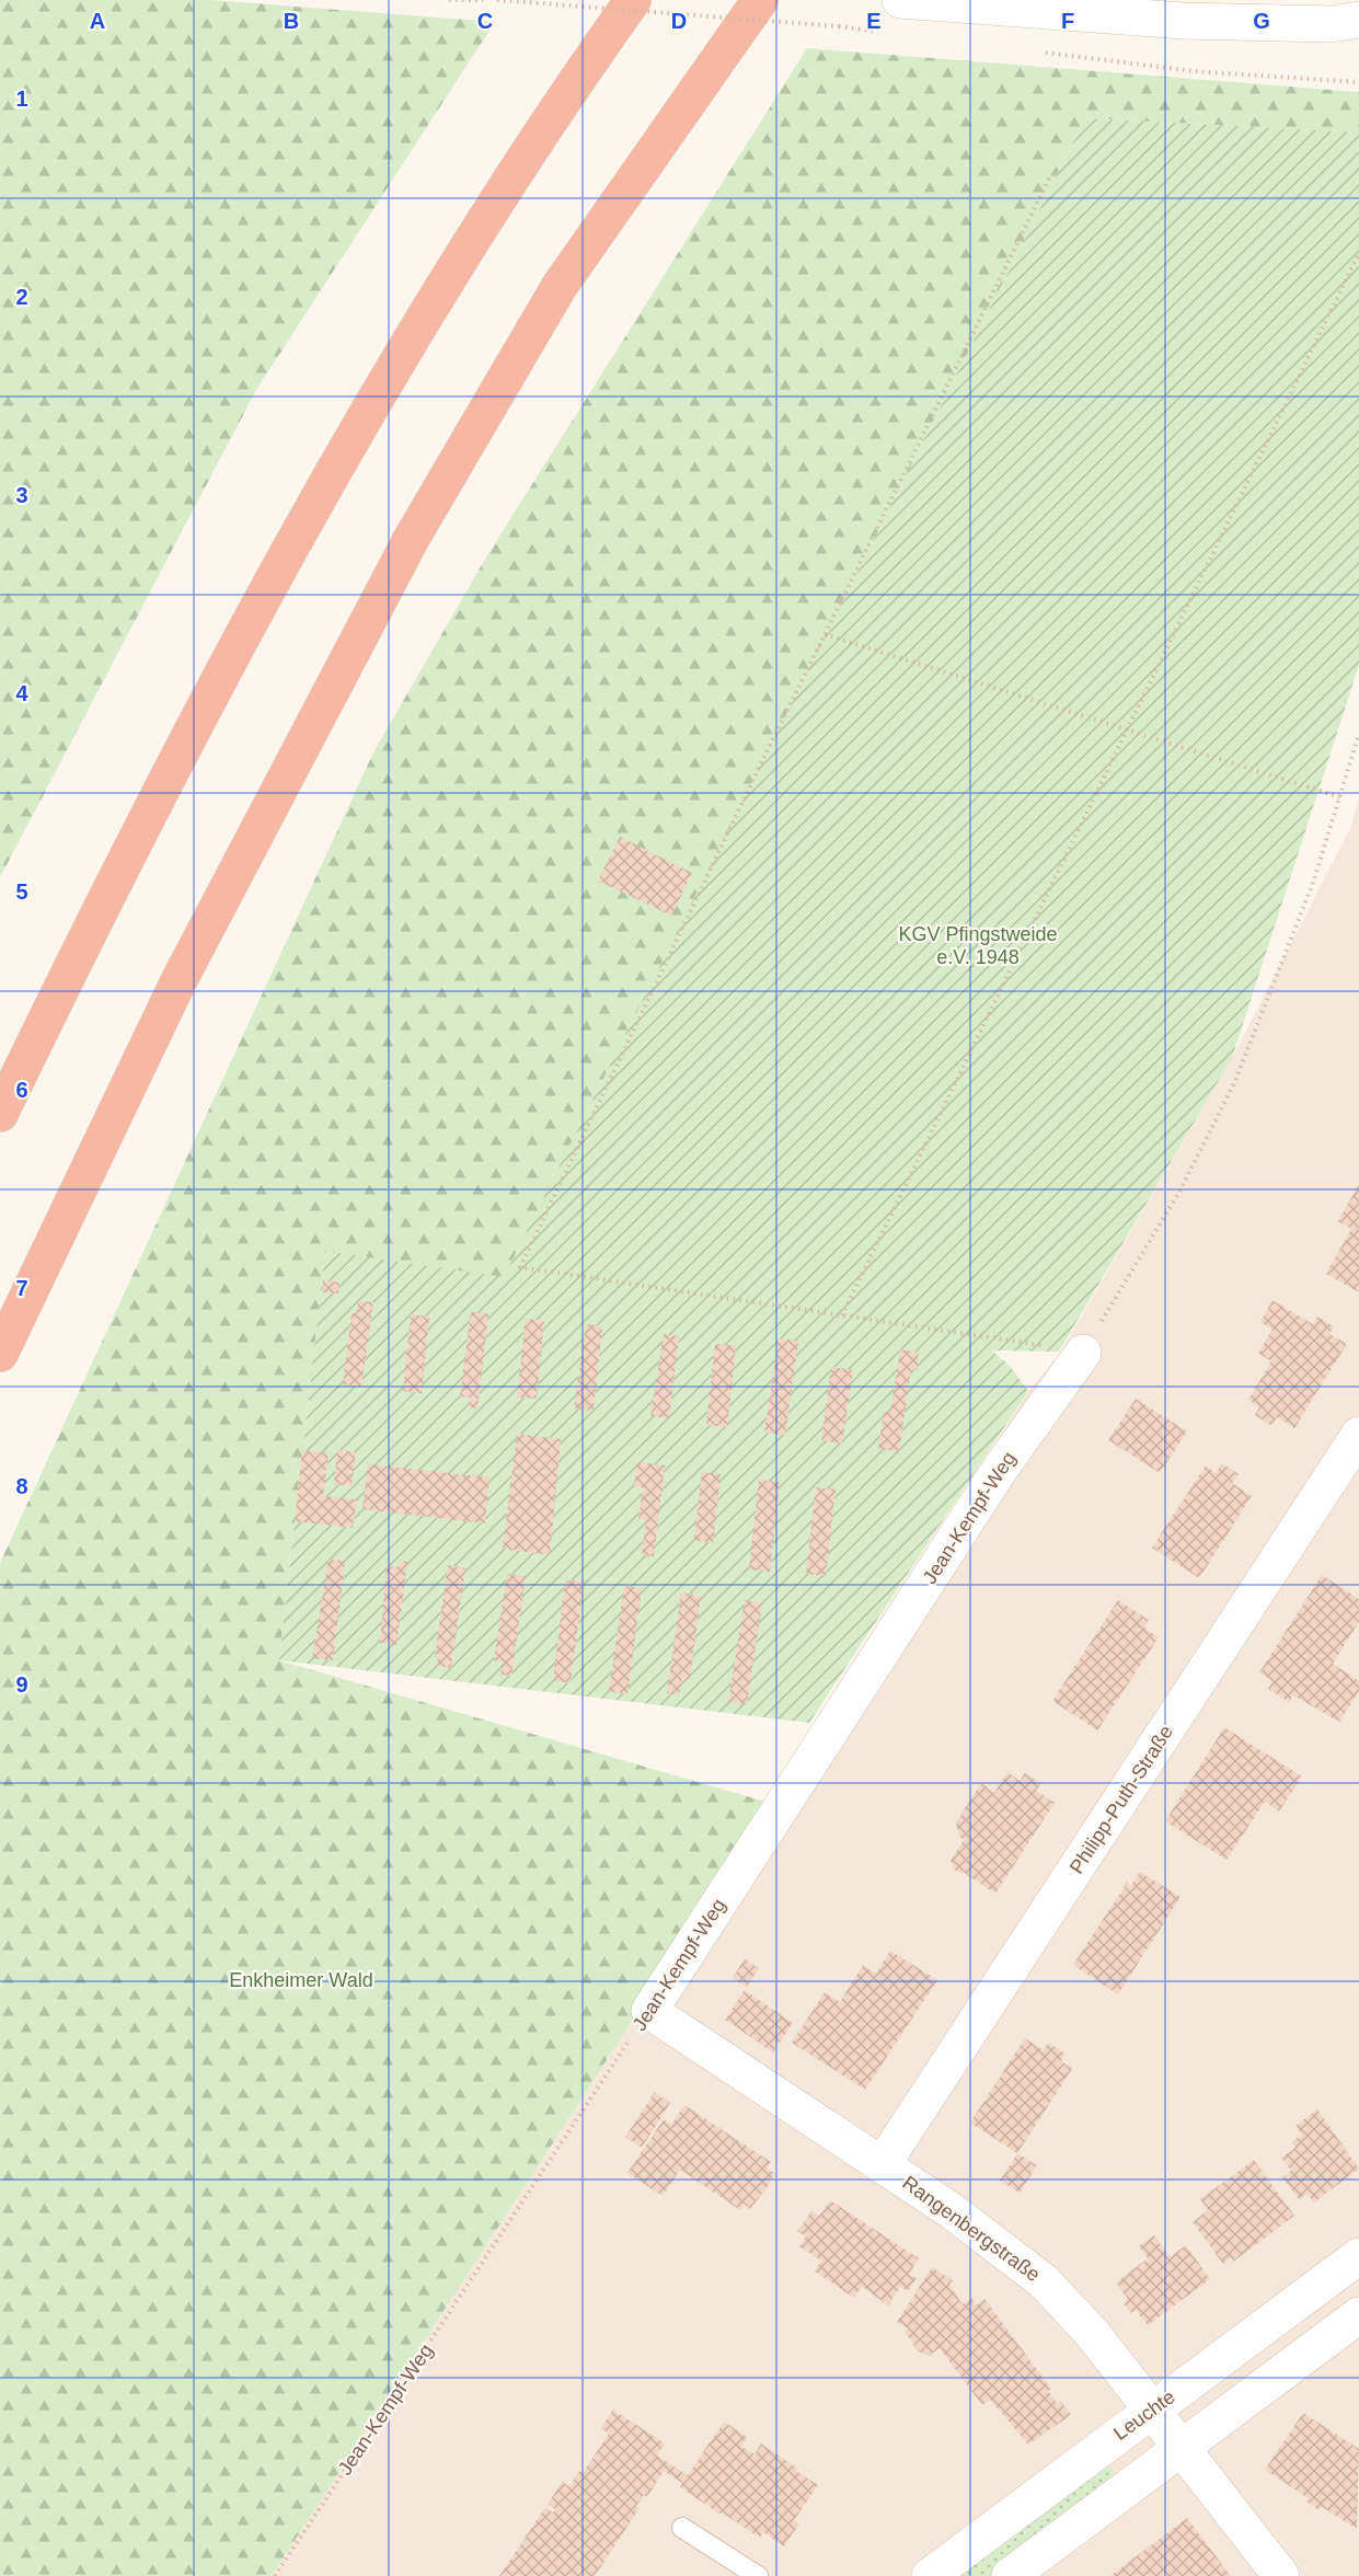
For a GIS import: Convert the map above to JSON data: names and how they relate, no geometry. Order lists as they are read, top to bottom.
{
  "streets": {
    "street": [
      "Jean-Kempf-Weg",
      "Philipp-Puth-Straße",
      "Rangenbergstraße",
      "Leuchte"
    ]
  },
  "crossings": [
    ["Jean-Kempf-Weg", "Rangenbergstraße"],
    ["Philipp-Puth-Straße", "Rangenbergstraße"],
    ["Rangenbergstraße", "Leuchte"]
  ],
  "parks": ["KGV Pfingstweide e.V. 1948", "Enkheimer Wald"],
  "grid": {
    "columns": [
      "A",
      "B",
      "C",
      "D",
      "E",
      "F",
      "G"
    ],
    "rows": [
      "1",
      "2",
      "3",
      "4",
      "5",
      "6",
      "7",
      "8",
      "9"
    ]
  }
}
